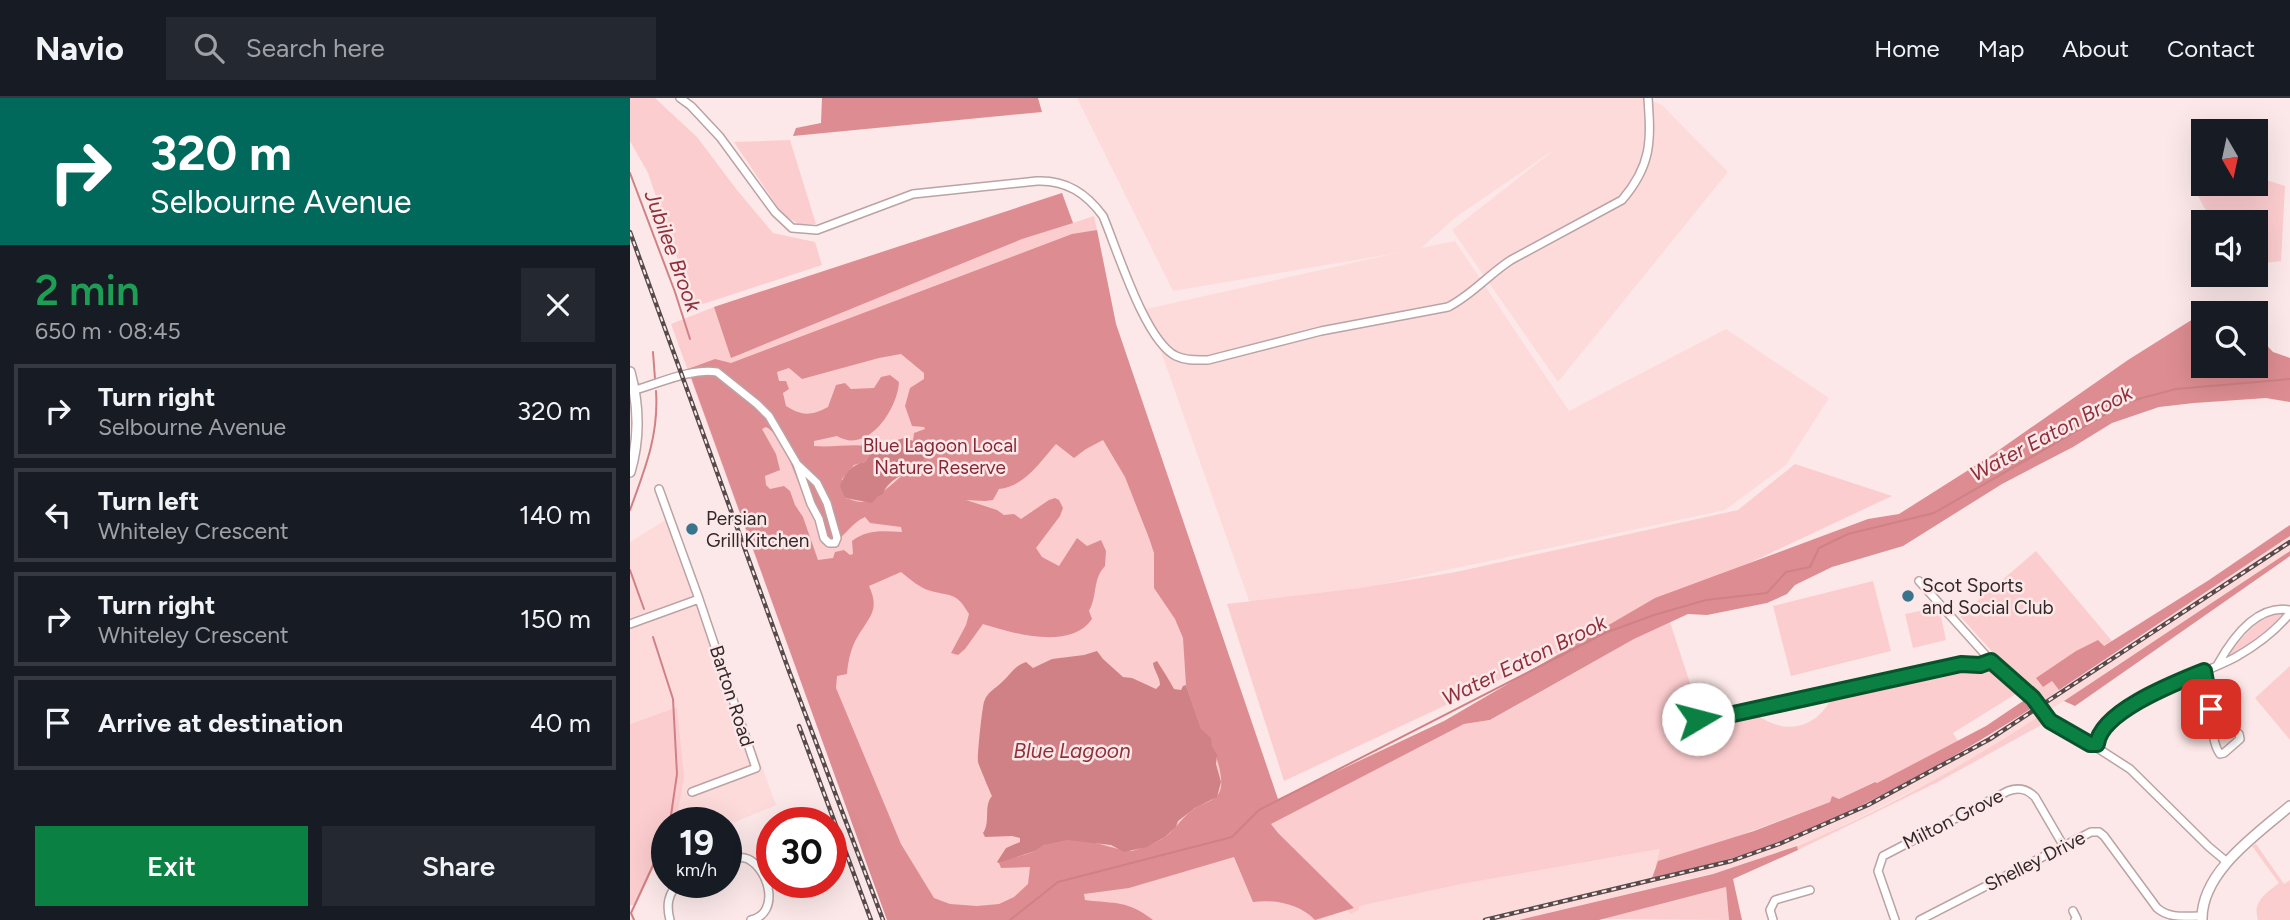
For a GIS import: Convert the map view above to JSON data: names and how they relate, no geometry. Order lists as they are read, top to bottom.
{
  "streets": {
    "street": ["Barton Road", "Milton Grove", "Shelley Drive"]
  },
  "crossings": [
    ["Milton Grove", "Shelley Drive"]
  ],
  "water": ["Jubilee Brook", "Water Eaton Brook", "Blue Lagoon"],
  "parks": ["Blue Lagoon Local Nature Reserve"],
  "places": ["Persian Grill Kitchen", "Scot Sports and Social Club"],
  "north": "bottom",
  "page": {
    "header": "Navio",
    "search": "Search here",
    "nav": [
      "Home",
      "Map",
      "About",
      "Contact"
    ],
    "turn": ["320 m", "Selbourne Avenue"],
    "heading": ["2 min", "650 m · 08:45"],
    "list": [
      {
        "name": "Turn right",
        "note": "Selbourne Avenue",
        "value": "320 m"
      },
      {
        "name": "Turn left",
        "note": "Whiteley Crescent",
        "value": "140 m"
      },
      {
        "name": "Turn right",
        "note": "Whiteley Crescent",
        "value": "150 m"
      },
      {
        "name": "Arrive at destination",
        "value": "40 m"
      }
    ],
    "speed": "19 km/h",
    "limit": "30",
    "buttons": ["Exit", "Share"]
  }
}
